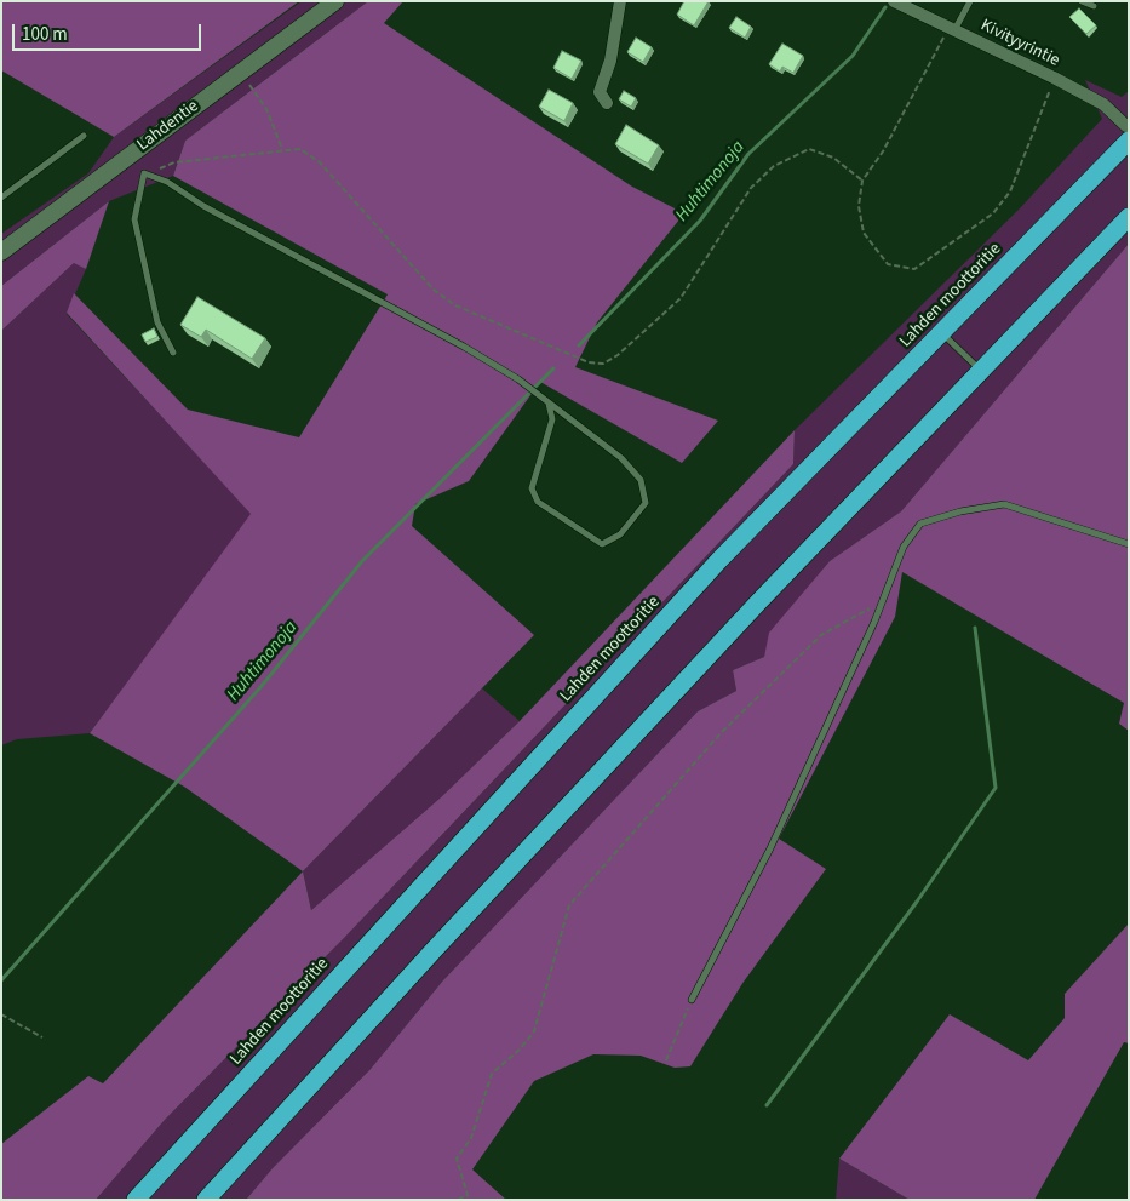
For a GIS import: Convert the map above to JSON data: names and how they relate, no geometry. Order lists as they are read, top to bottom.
{
  "streets": {
    "highway": ["Lahden moottoritie"],
    "main road": ["Lahdentie"],
    "street": ["Kivityyrintie"]
  },
  "crossings": [
    ["Kivityyrintie", "Lahden moottoritie"]
  ],
  "water": ["Huhtimonoja"],
  "scale_bar": "100 m"
}
